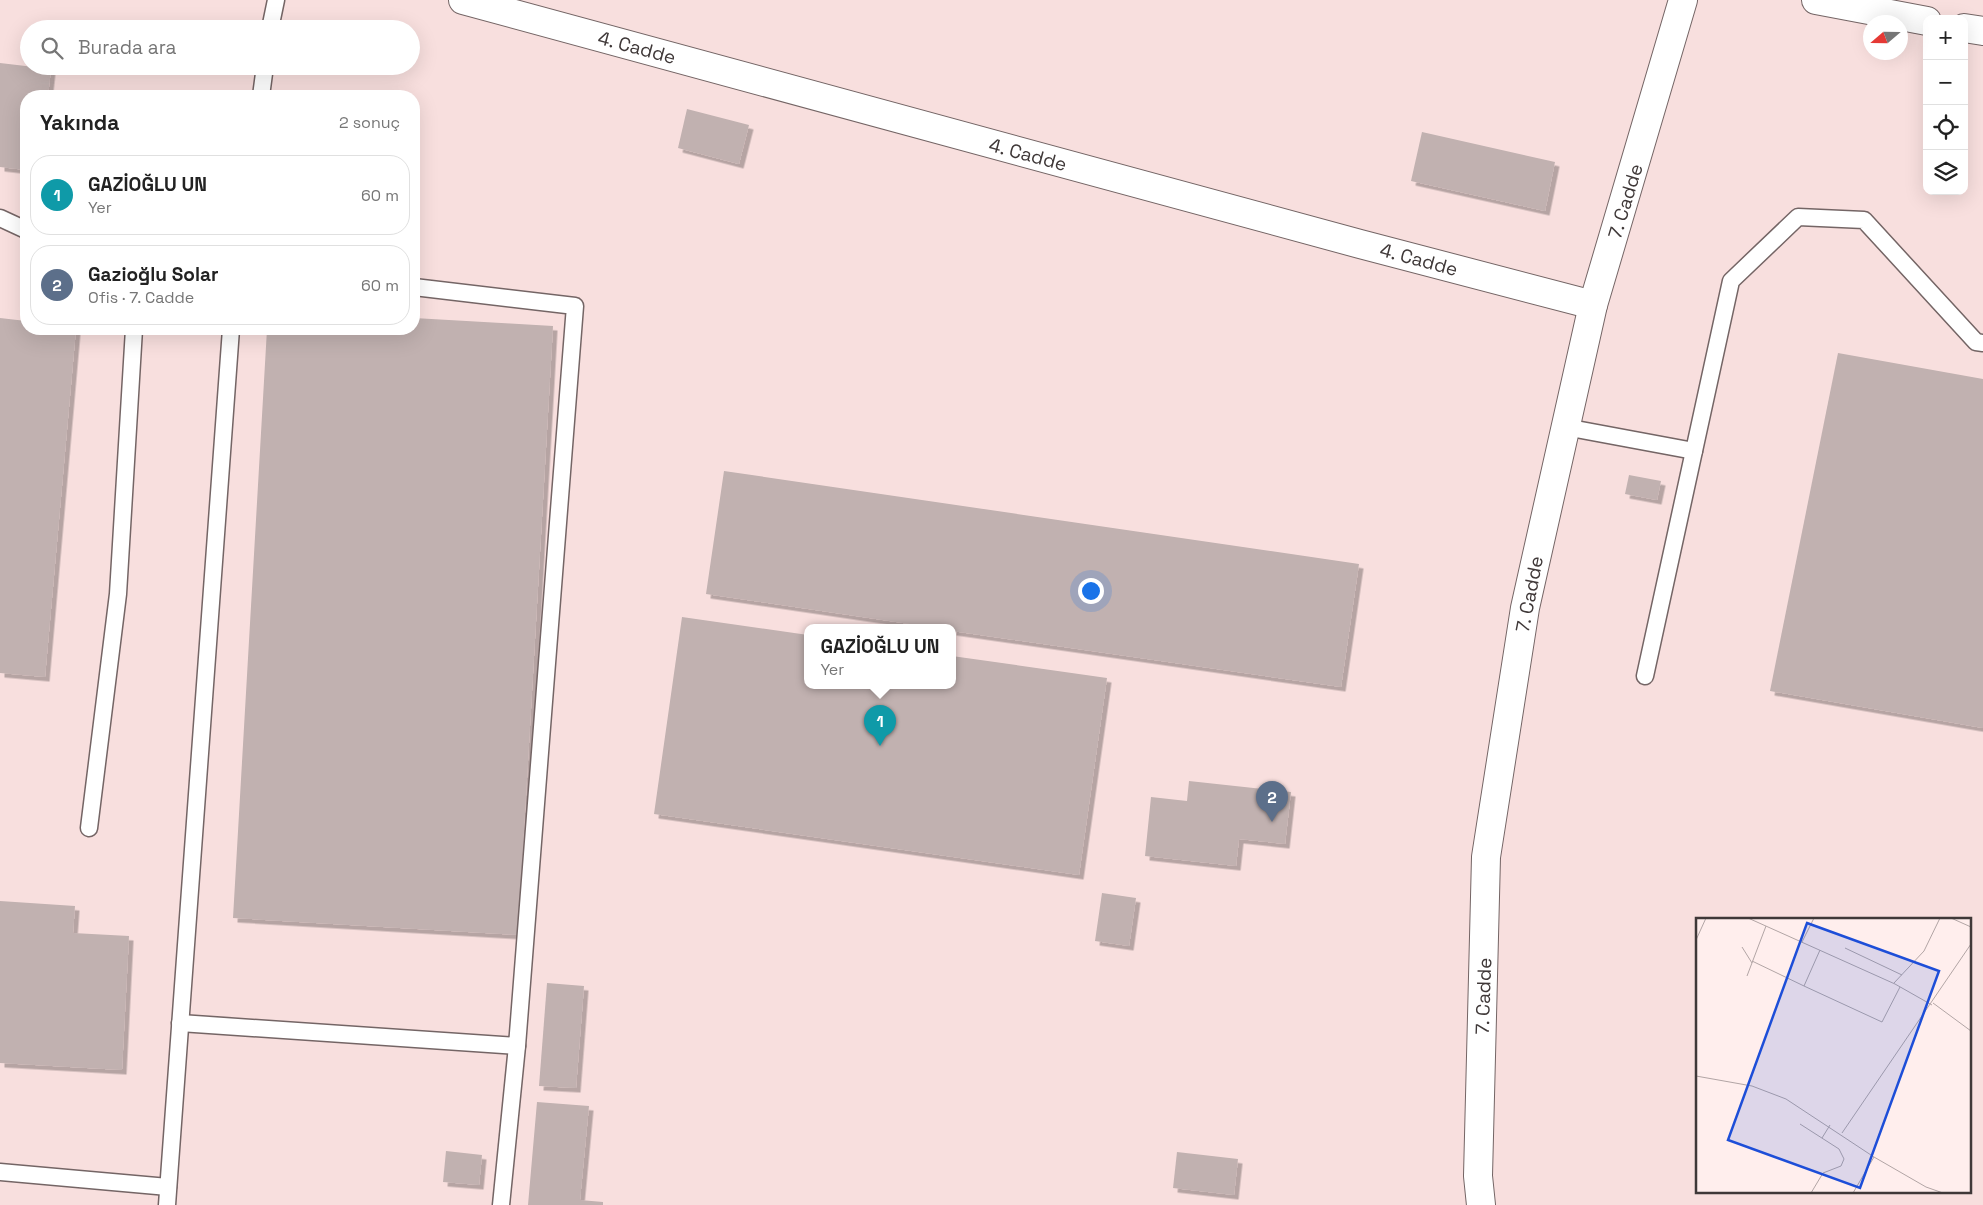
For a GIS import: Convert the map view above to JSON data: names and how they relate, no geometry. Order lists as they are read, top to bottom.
{
  "streets": {
    "street": ["4. Cadde", "7. Cadde"]
  },
  "crossings": [
    ["4. Cadde", "7. Cadde"]
  ],
  "north": "left",
  "page": {
    "map_buttons": ["+", "−"],
    "search": "Burada ara",
    "heading": ["Yakında", "2 sonuç"],
    "list": [
      {
        "mark": "1",
        "name": "GAZİOĞLU UN",
        "note": "Yer",
        "value": "60 m"
      },
      {
        "mark": "2",
        "name": "Gazioğlu Solar",
        "note": "Ofis · 7. Cadde",
        "value": "60 m"
      }
    ],
    "popup": ["GAZİOĞLU UN", "Yer"],
    "pins": ["1", "2"]
  }
}
